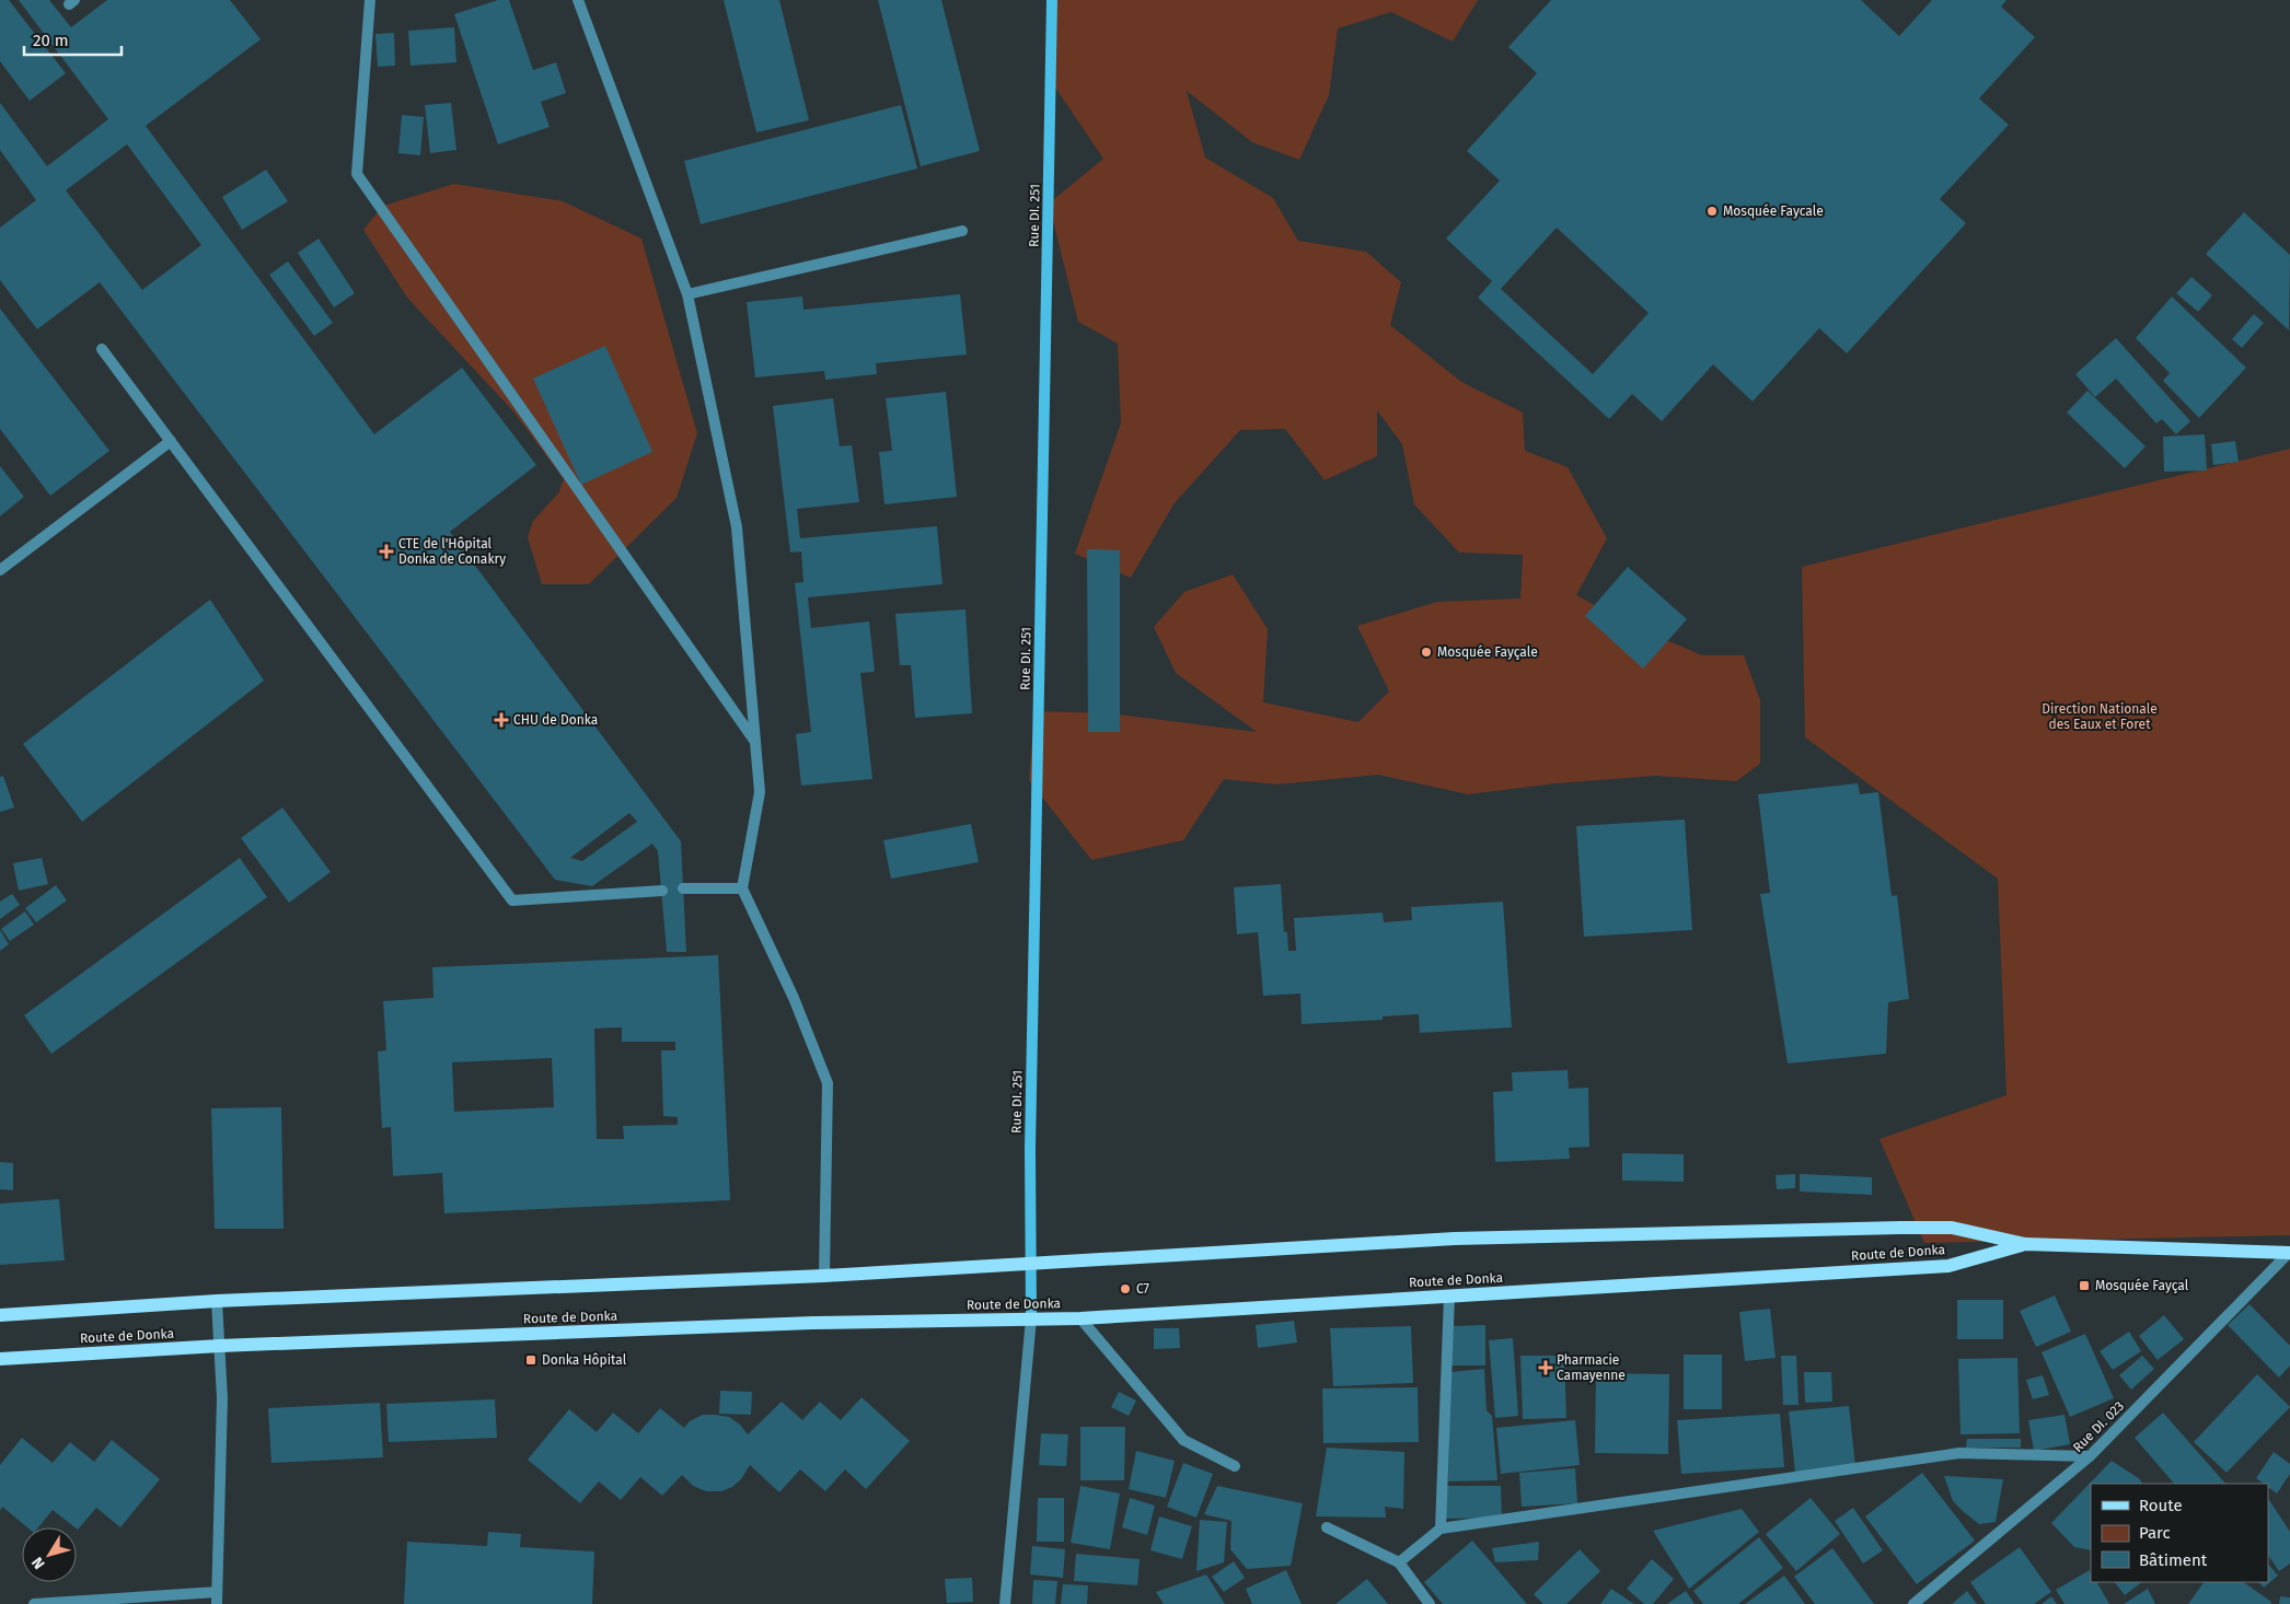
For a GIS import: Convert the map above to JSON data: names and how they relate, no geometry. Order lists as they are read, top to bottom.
{
  "streets": {
    "main road": ["Rue DI. 251", "Route de Donka"],
    "street": ["Rue DI. 023"]
  },
  "crossings": [
    ["Rue DI. 251", "Route de Donka"],
    ["Route de Donka", "Rue DI. 023"]
  ],
  "parks": ["Direction Nationale des Eaux et Foret"],
  "places": {
    "other": ["Mosquée Faycale", "Mosquée Fayçale", "C7"],
    "health": ["CTE de l'Hôpital Donka de Conakry", "CHU de Donka", "Pharmacie Camayenne"],
    "transit": ["Mosquée Fayçal", "Donka Hôpital"]
  },
  "legend": ["Route", "Parc", "Bâtiment"],
  "scale_bar": "20 m",
  "north": "bottom left"
}
